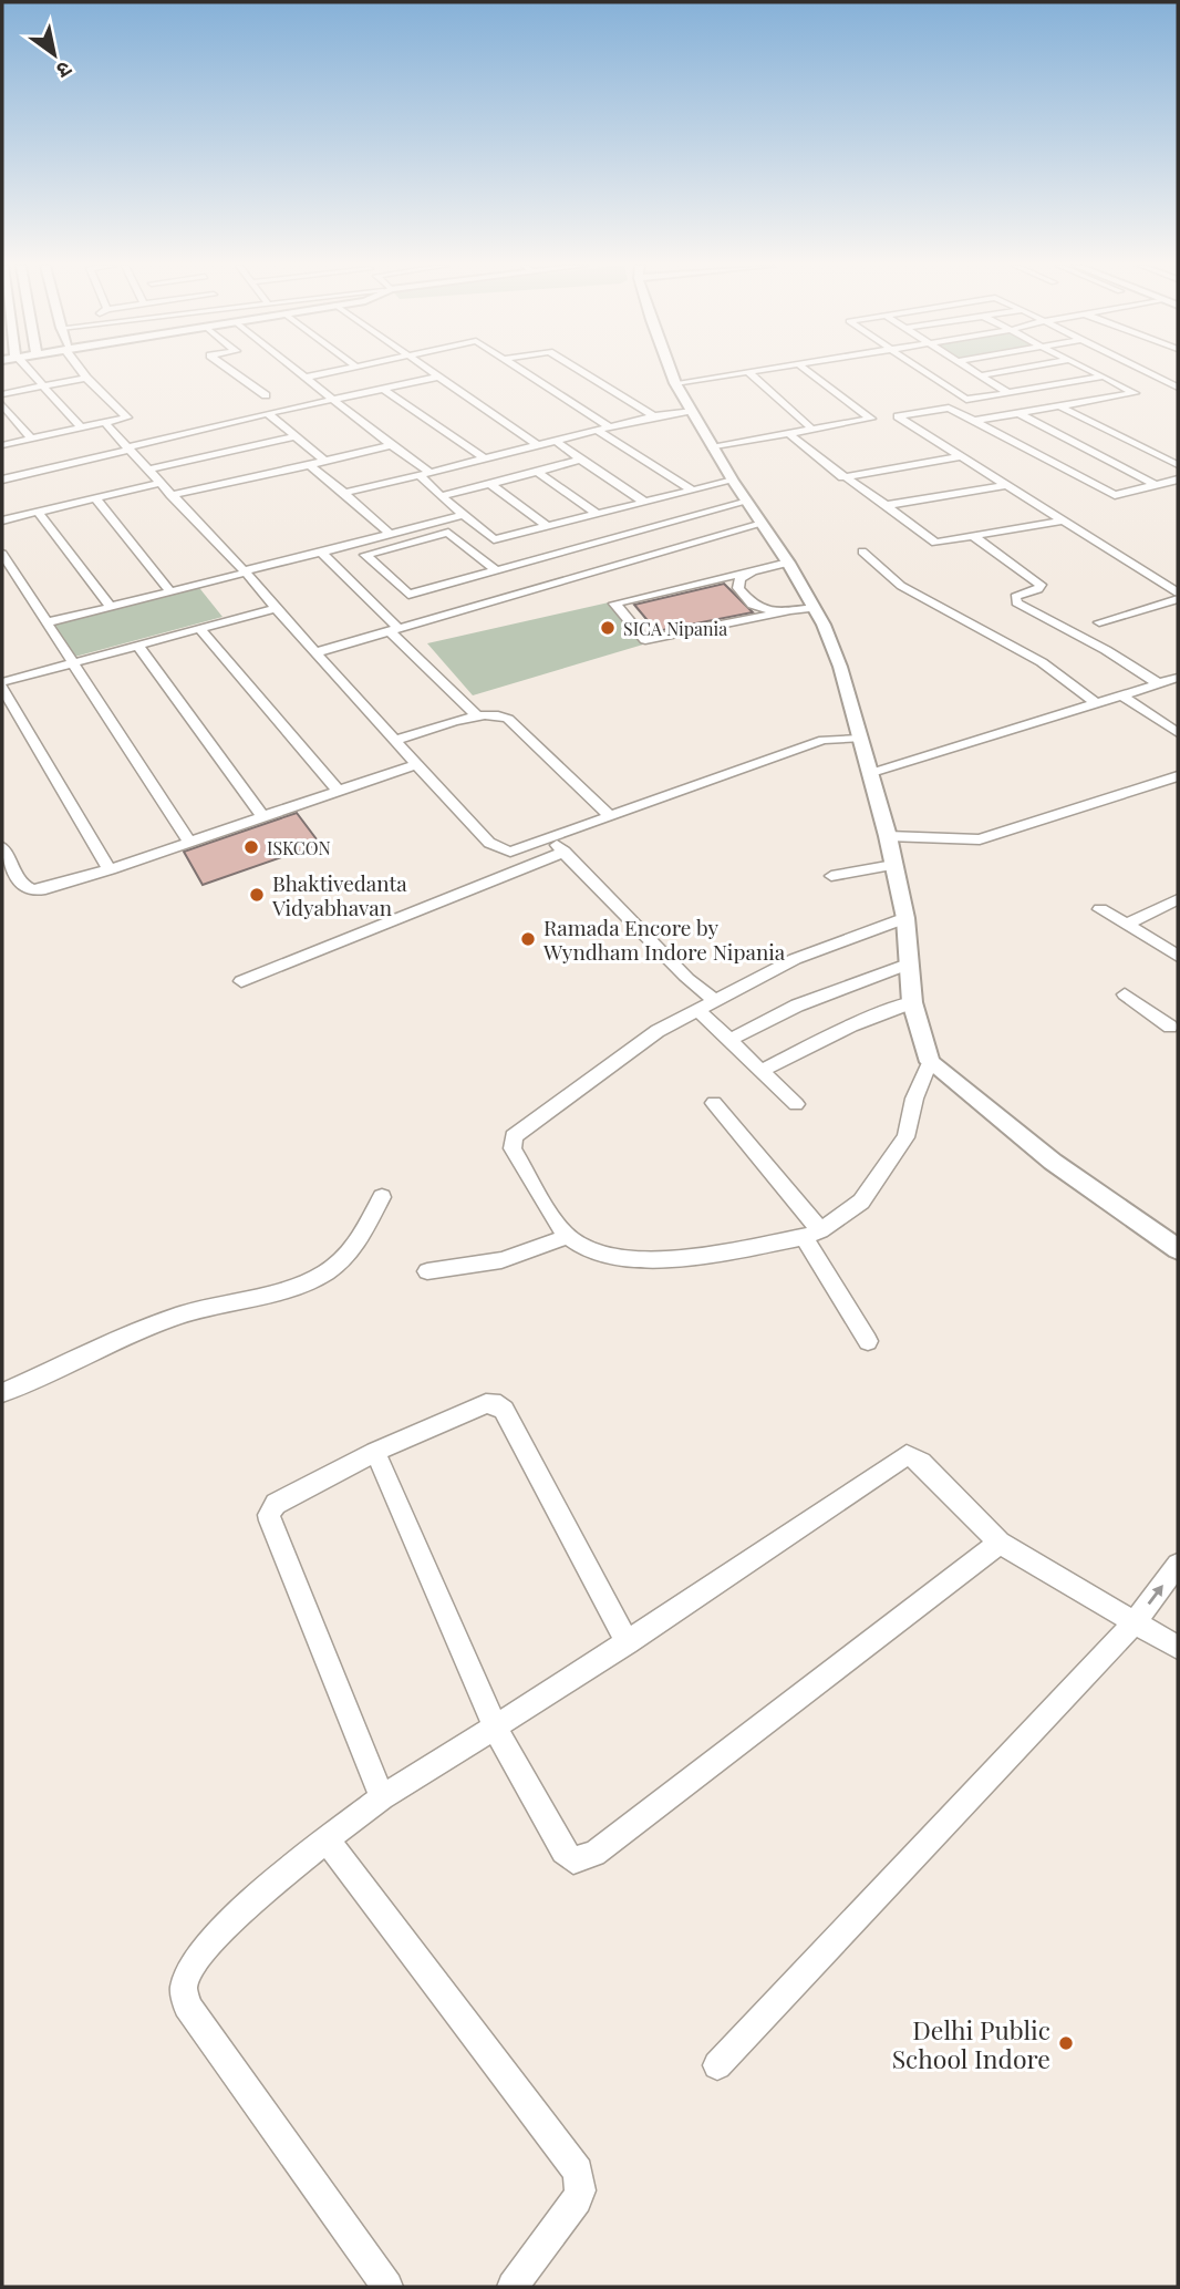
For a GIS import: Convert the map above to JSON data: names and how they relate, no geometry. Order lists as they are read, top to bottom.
{
  "places": [
    "SICA Nipania",
    "ISKCON",
    "Bhaktivedanta Vidyabhavan",
    "Ramada Encore by Wyndham Indore Nipania",
    "Delhi Public School Indore"
  ],
  "north": "bottom right"
}
